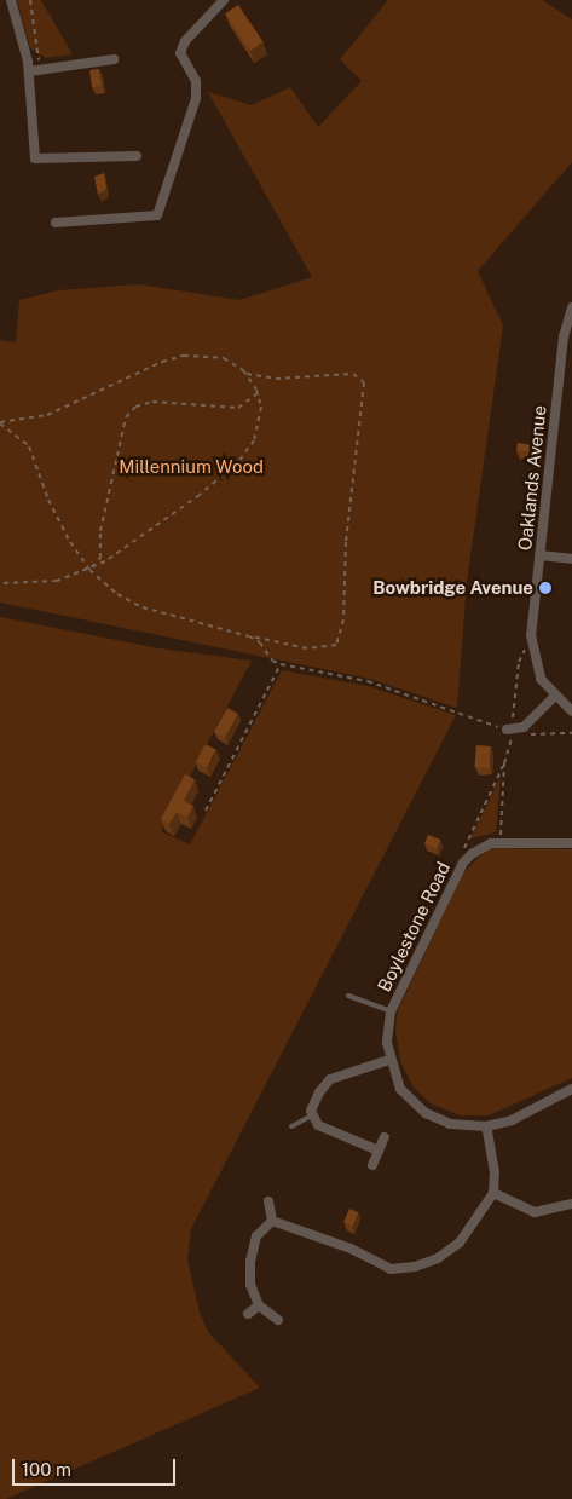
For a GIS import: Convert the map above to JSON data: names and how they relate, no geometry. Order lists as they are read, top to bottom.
{
  "streets": {
    "street": ["Oaklands Avenue", "Boylestone Road"]
  },
  "parks": ["Millennium Wood"],
  "places": ["Bowbridge Avenue"],
  "scale_bar": "100 m"
}
